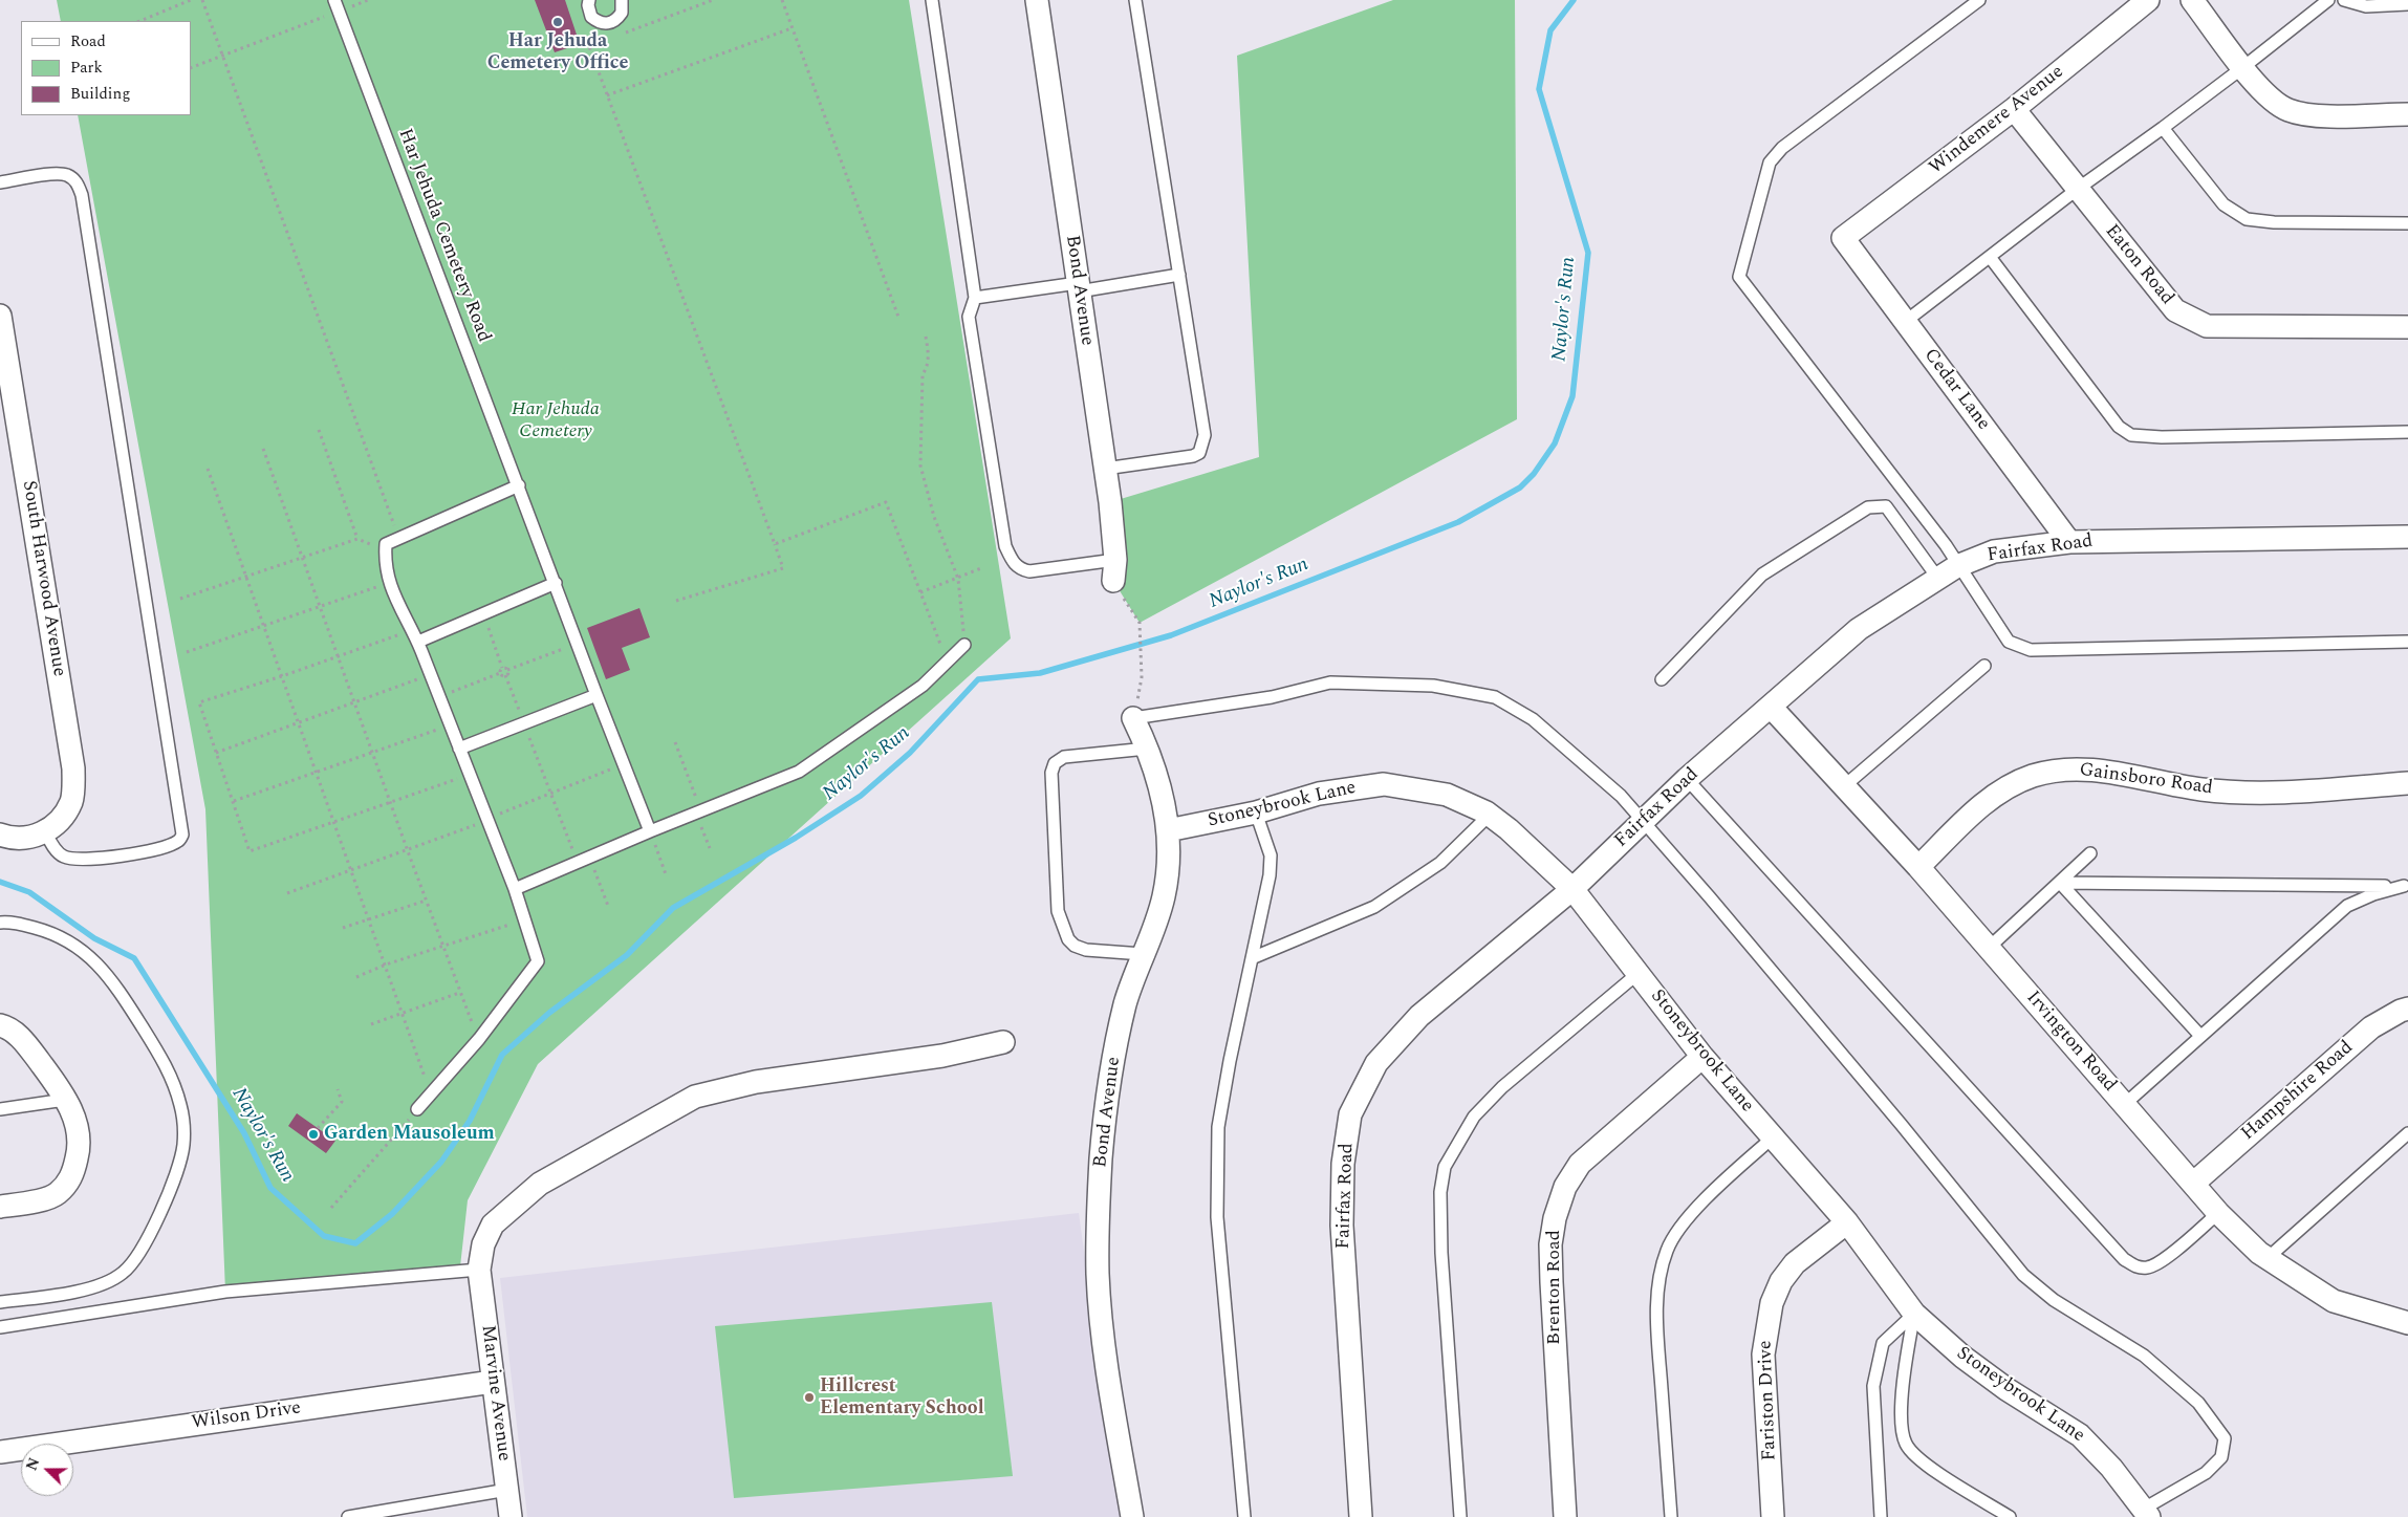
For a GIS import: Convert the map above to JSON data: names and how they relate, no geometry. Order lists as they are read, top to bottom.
{
  "streets": {
    "street": [
      "Windemere Avenue",
      "Eaton Road",
      "Bond Avenue",
      "Cedar Lane",
      "Fairfax Road",
      "South Harwood Avenue",
      "Gainsboro Road",
      "Stoneybrook Lane",
      "Irvington Road",
      "Hampshire Road",
      "Brenton Road",
      "Marvine Avenue",
      "Fariston Drive",
      "Wilson Drive"
    ],
    "lane": ["Har Jehuda Cemetery Road"]
  },
  "crossings": [
    ["Windemere Avenue", "Eaton Road"],
    ["Windemere Avenue", "Cedar Lane"],
    ["Bond Avenue", "Stoneybrook Lane"],
    ["Cedar Lane", "Fairfax Road"],
    ["Fairfax Road", "Stoneybrook Lane"],
    ["Fairfax Road", "Irvington Road"],
    ["Gainsboro Road", "Irvington Road"],
    ["Stoneybrook Lane", "Brenton Road"],
    ["Stoneybrook Lane", "Fariston Drive"],
    ["Irvington Road", "Hampshire Road"],
    ["Marvine Avenue", "Wilson Drive"]
  ],
  "water": ["Naylor's Run"],
  "parks": ["Har Jehuda Cemetery"],
  "places": ["Har Jehuda Cemetery Office", "Garden Mausoleum", "Hillcrest Elementary School"],
  "legend": ["Road", "Park", "Building"],
  "north": "left"
}
